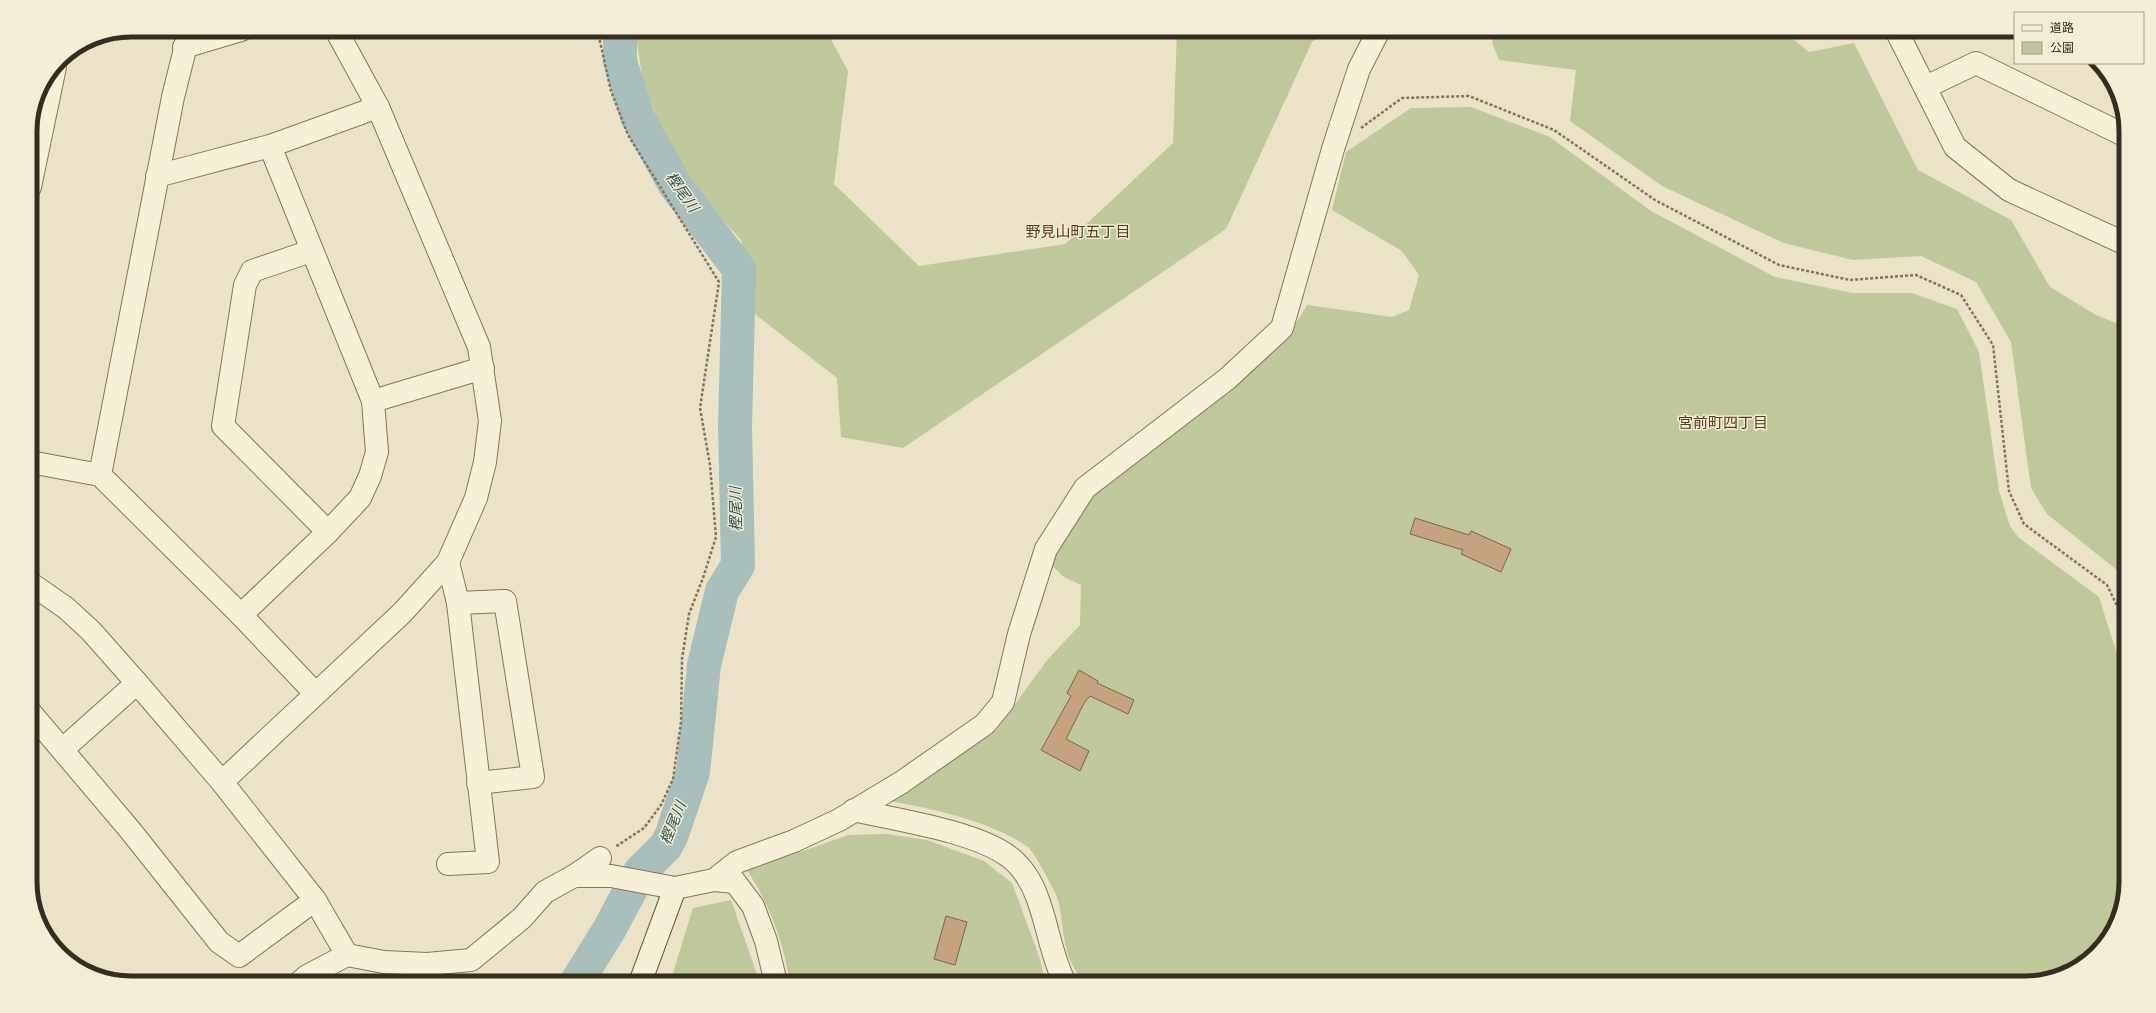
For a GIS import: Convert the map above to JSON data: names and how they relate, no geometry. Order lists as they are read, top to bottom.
{
  "districts": ["野見山町五丁目", "宮前町四丁目"],
  "water": ["樫尾川"],
  "legend": ["道路", "公園"]
}
